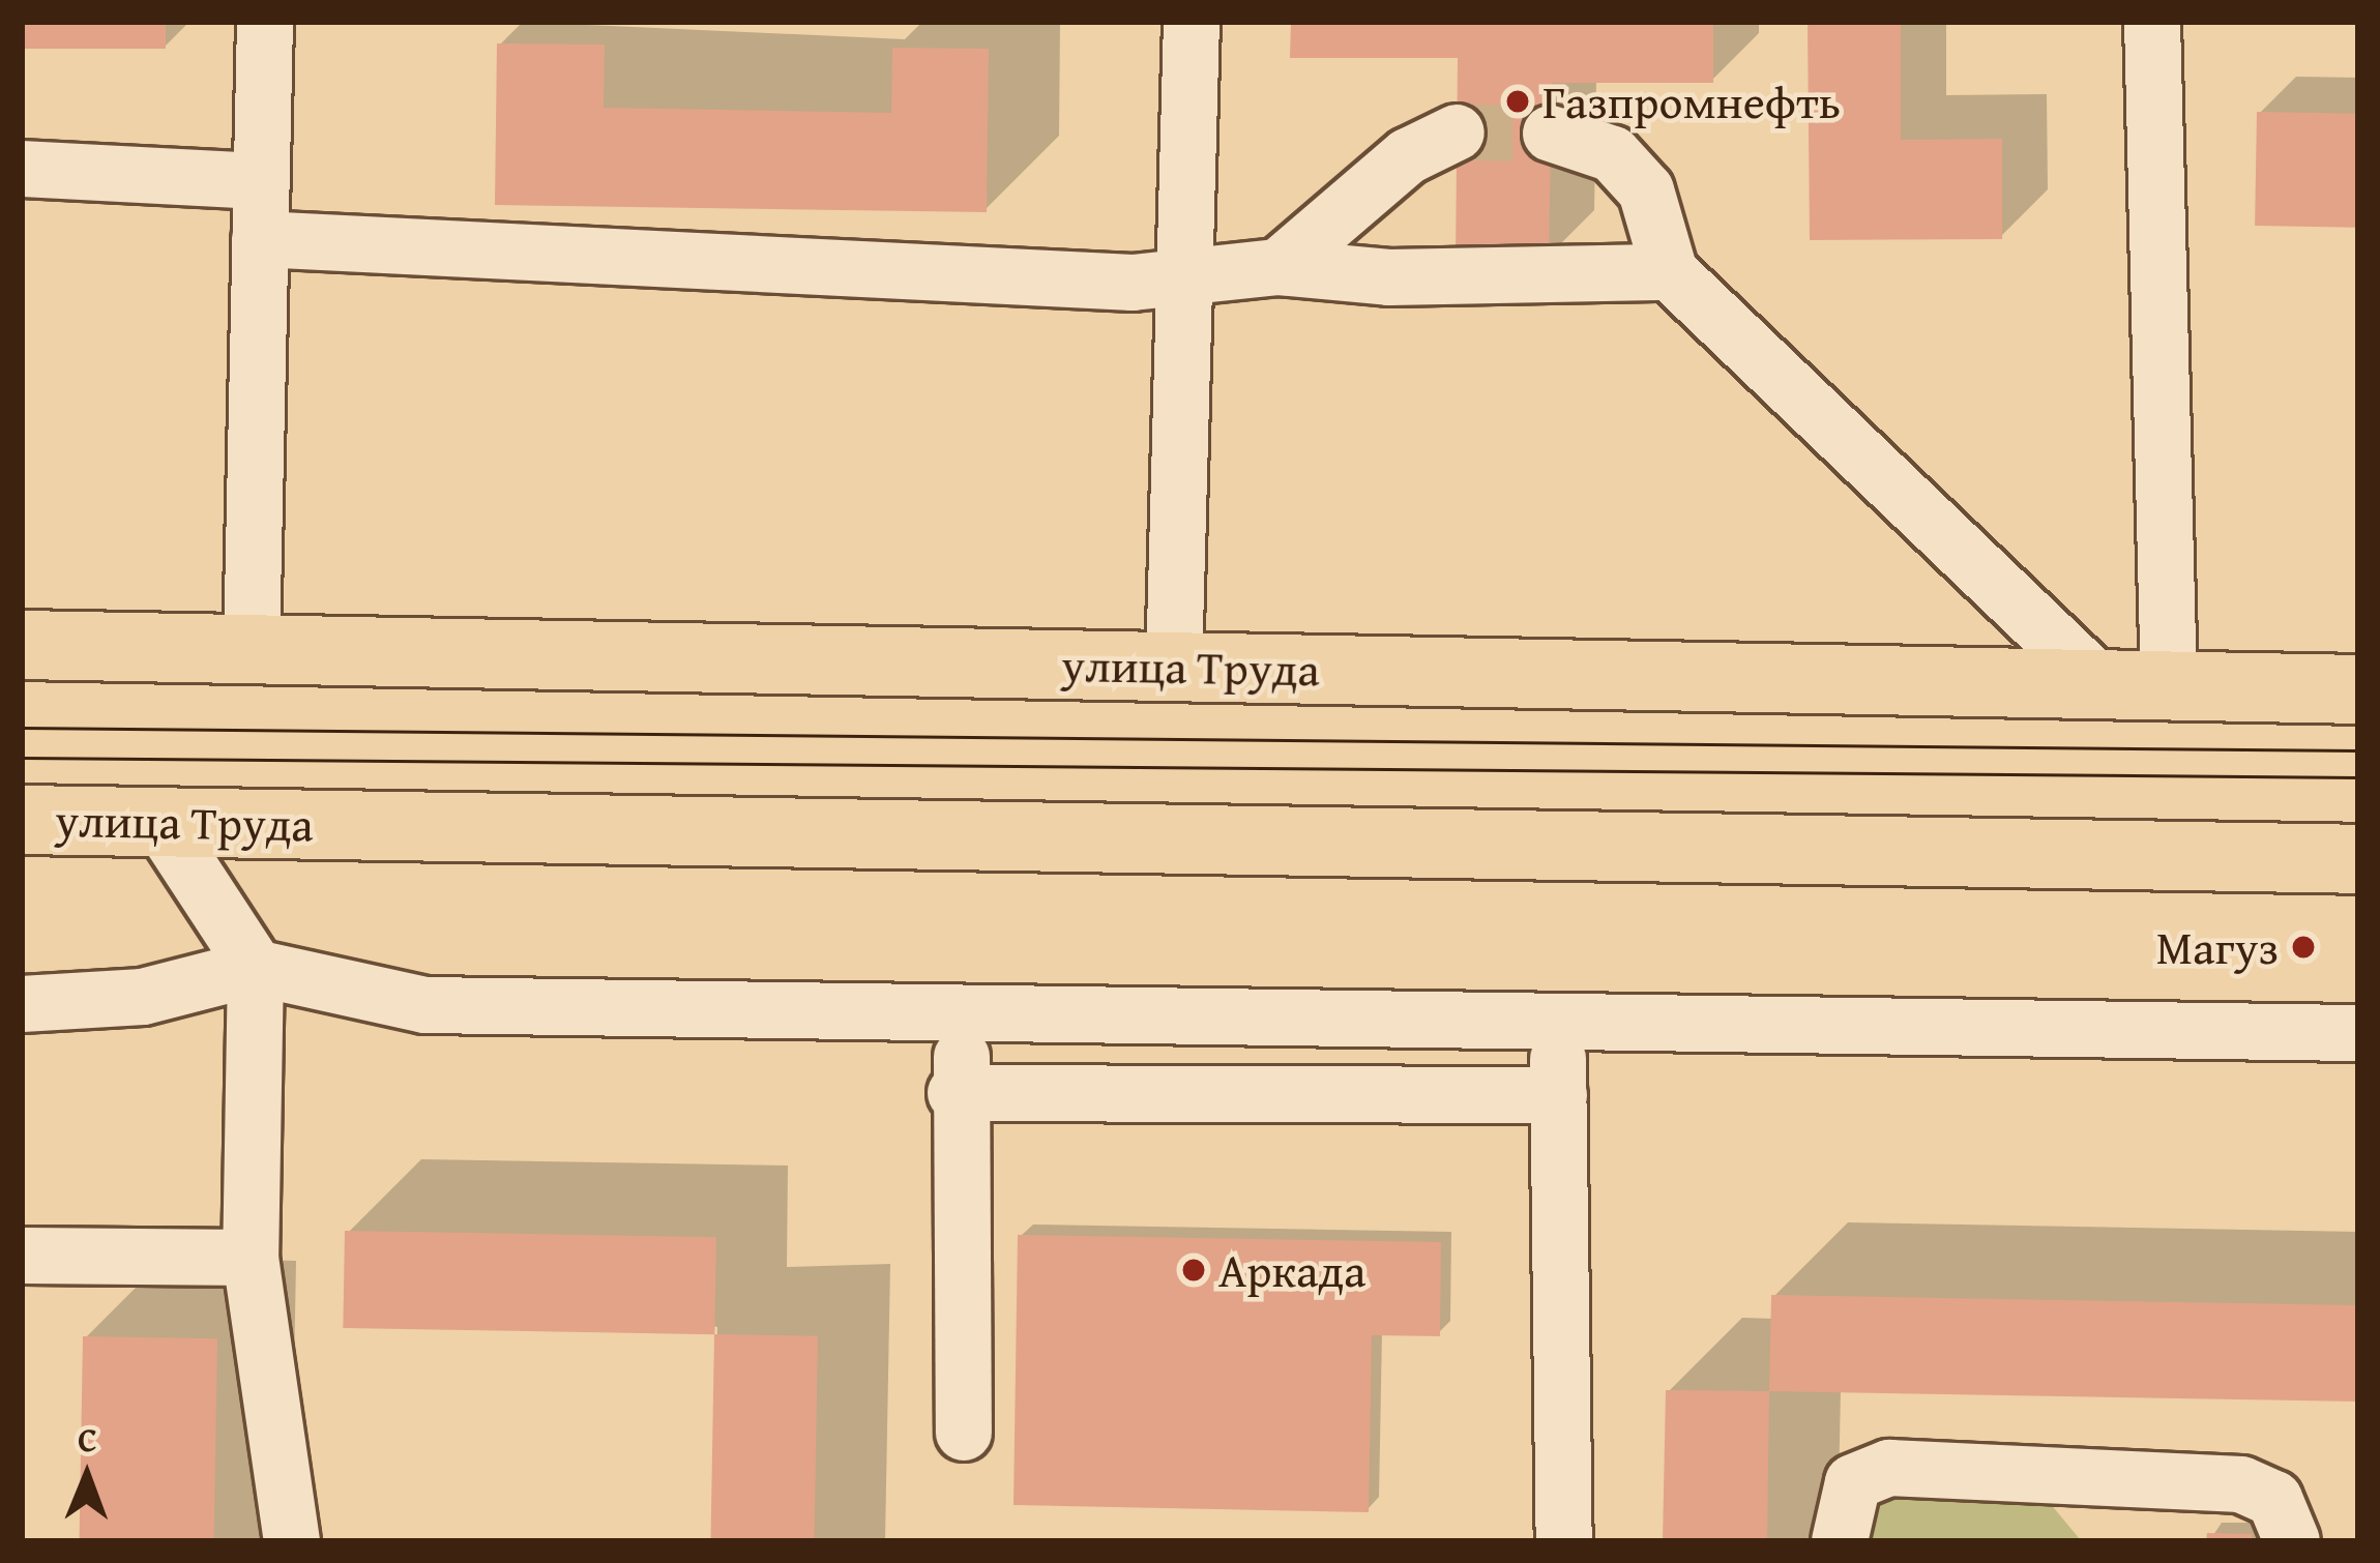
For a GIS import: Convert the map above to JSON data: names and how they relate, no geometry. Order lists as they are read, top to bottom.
{
  "streets": {
    "main road": ["улица Труда"]
  },
  "places": ["Газпромнефть", "Магуз", "Аркада"],
  "north": "top"
}
